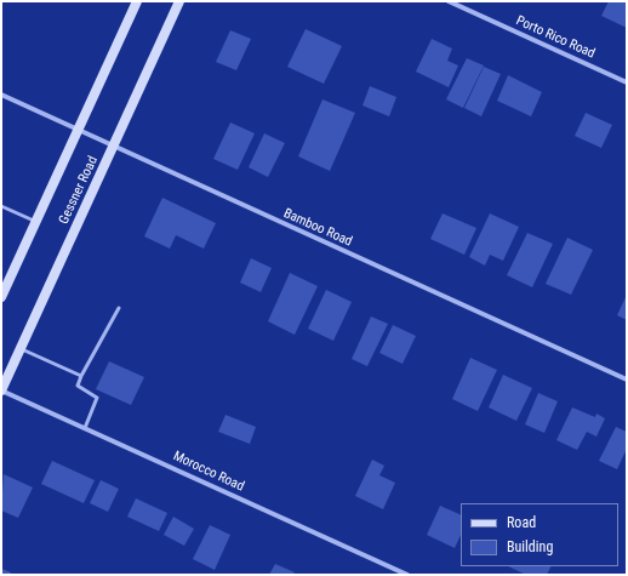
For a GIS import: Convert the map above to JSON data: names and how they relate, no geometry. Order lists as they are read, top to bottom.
{
  "streets": {
    "main road": ["Gessner Road"],
    "street": ["Porto Rico Road", "Bamboo Road", "Morocco Road"]
  },
  "crossings": [
    ["Gessner Road", "Bamboo Road"],
    ["Gessner Road", "Morocco Road"]
  ],
  "legend": ["Road", "Building"]
}
